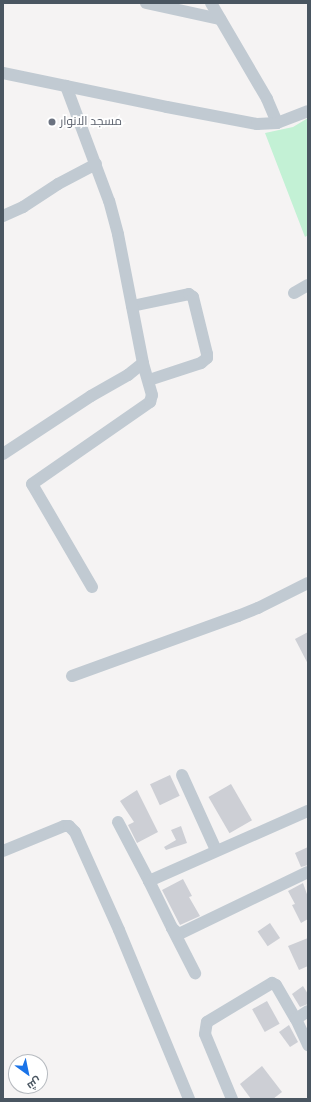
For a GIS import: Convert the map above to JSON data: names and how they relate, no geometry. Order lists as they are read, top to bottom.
{
  "places": ["مسجد الانوار"],
  "north": "bottom right"
}
